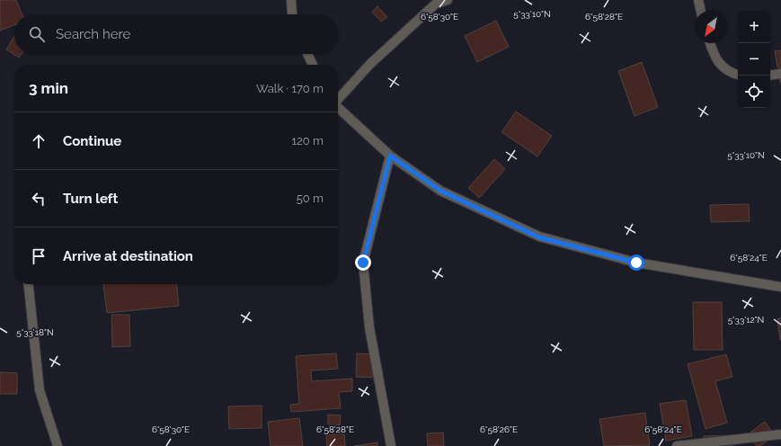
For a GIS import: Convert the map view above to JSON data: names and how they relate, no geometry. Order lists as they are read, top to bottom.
{
  "north": "bottom left",
  "page": {
    "map_buttons": ["+", "−"],
    "search": "Search here",
    "heading": ["3 min", "Walk · 170 m"],
    "list": [
      ["Continue", "120 m"],
      ["Turn left", "50 m"],
      "Arrive at destination"
    ]
  },
  "coordinates": [
    "5°33'10\"N",
    "6°58'30\"E",
    "6°58'28\"E",
    "6°58'24\"E",
    "5°33'12\"N",
    "5°33'18\"N",
    "6°58'26\"E"
  ]
}
